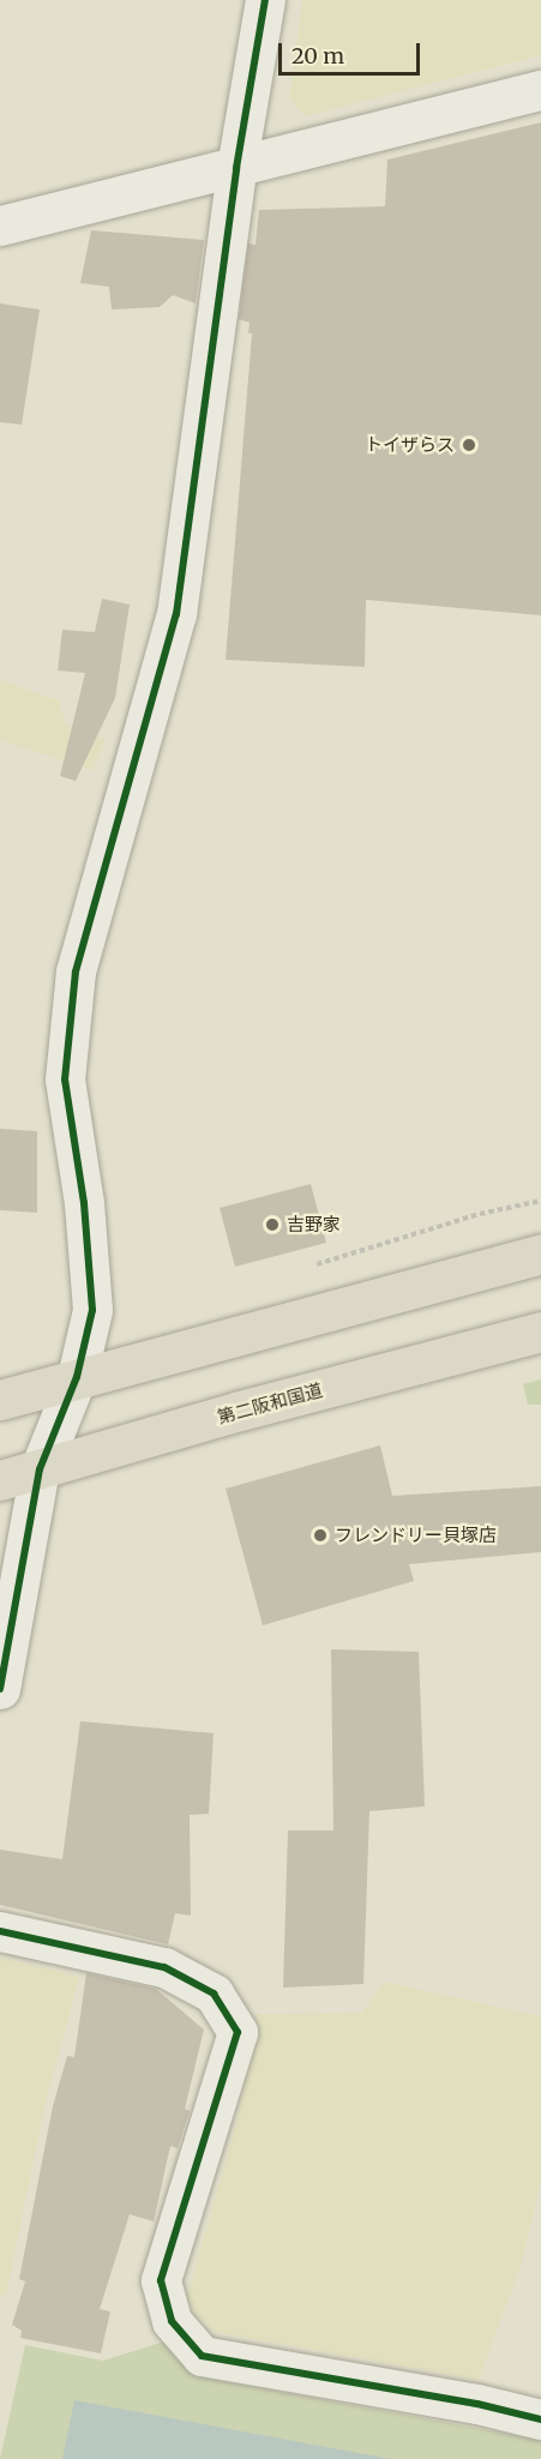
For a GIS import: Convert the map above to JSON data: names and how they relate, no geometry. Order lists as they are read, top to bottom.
{
  "streets": {
    "highway": ["第二阪和国道"]
  },
  "places": ["トイザらス", "吉野家", "フレンドリー貝塚店"],
  "scale_bar": "20 m"
}
